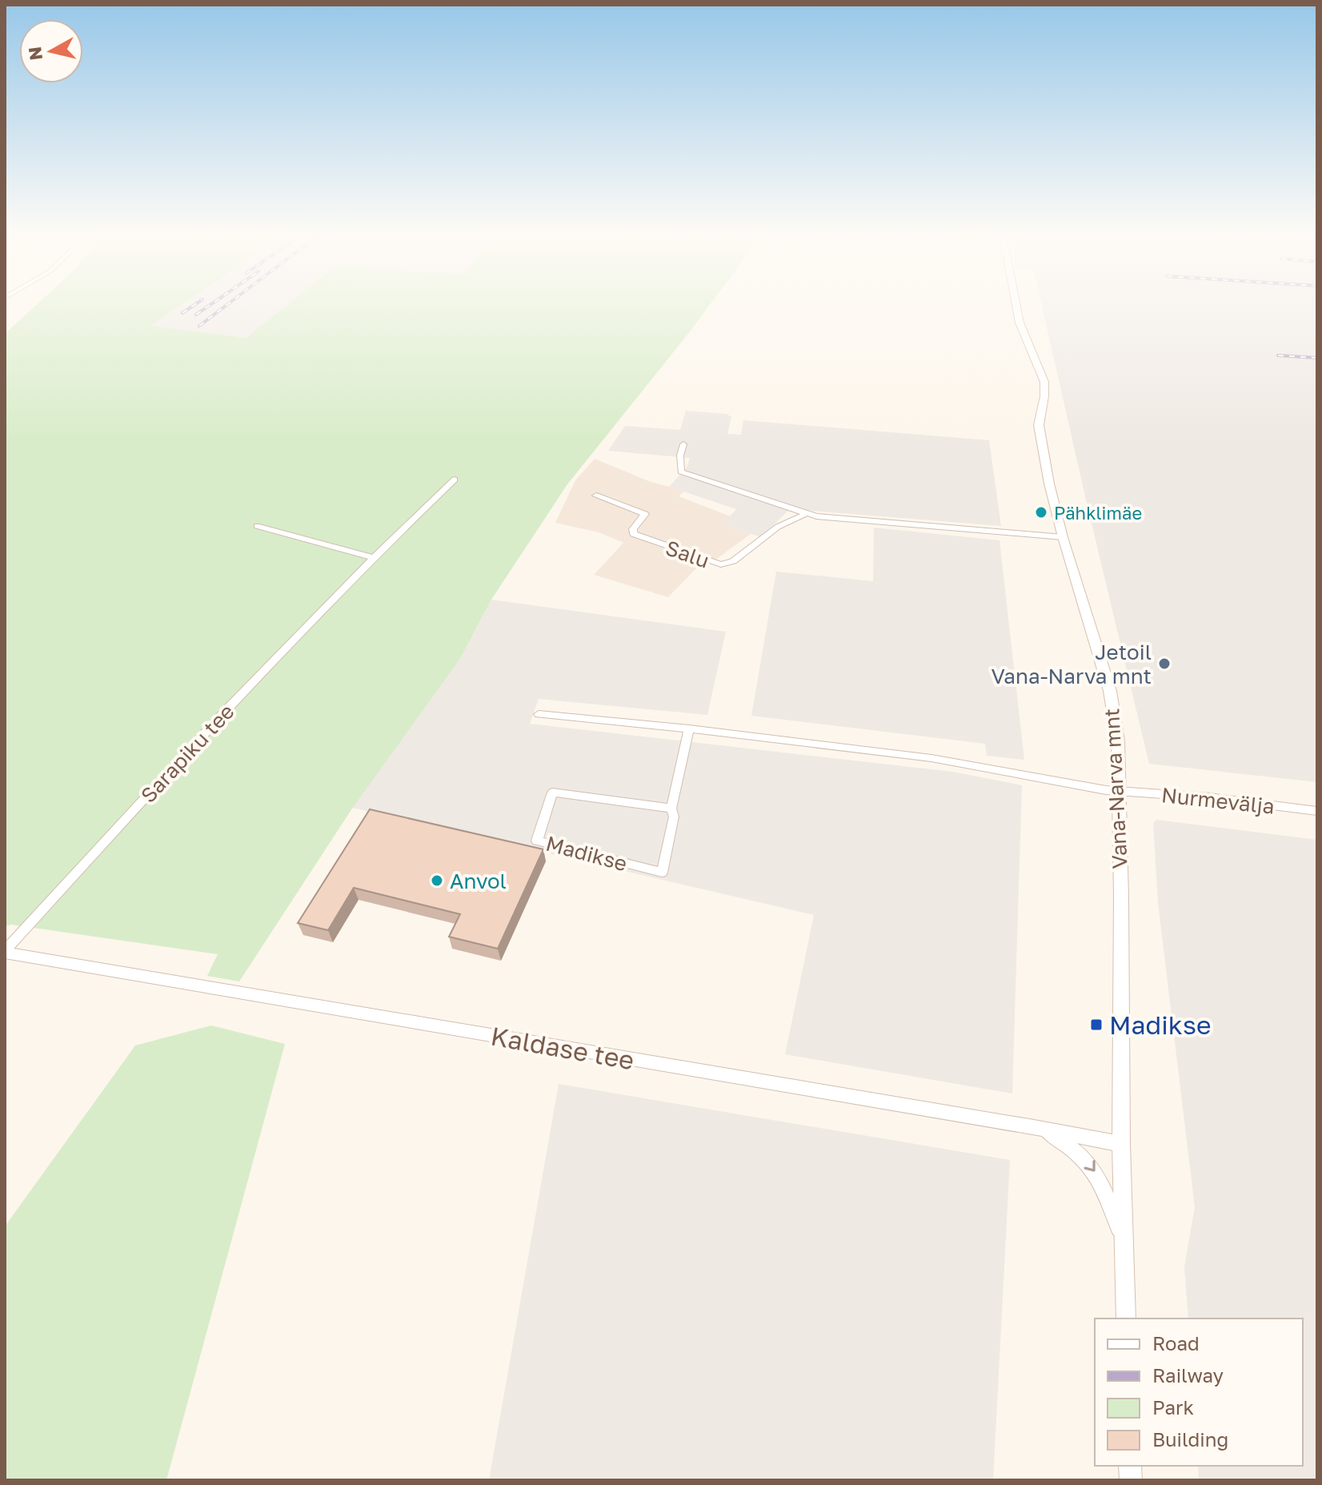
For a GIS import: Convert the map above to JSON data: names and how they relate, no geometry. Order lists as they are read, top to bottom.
{
  "streets": {
    "main road": ["Vana-Narva mnt"],
    "street": [
      "Salu",
      "Sarapiku tee",
      "Nurmevälja",
      "Madikse",
      "Kaldase tee"
    ]
  },
  "crossings": [
    ["Sarapiku tee", "Kaldase tee"],
    ["Vana-Narva mnt", "Nurmevälja"],
    ["Vana-Narva mnt", "Kaldase tee"]
  ],
  "places": {
    "other": ["Pähklimäe", "Jetoil Vana-Narva mnt", "Anvol"],
    "transit": ["Madikse"]
  },
  "legend": [
    "Road",
    "Railway",
    "Park",
    "Building"
  ],
  "north": "left"
}
